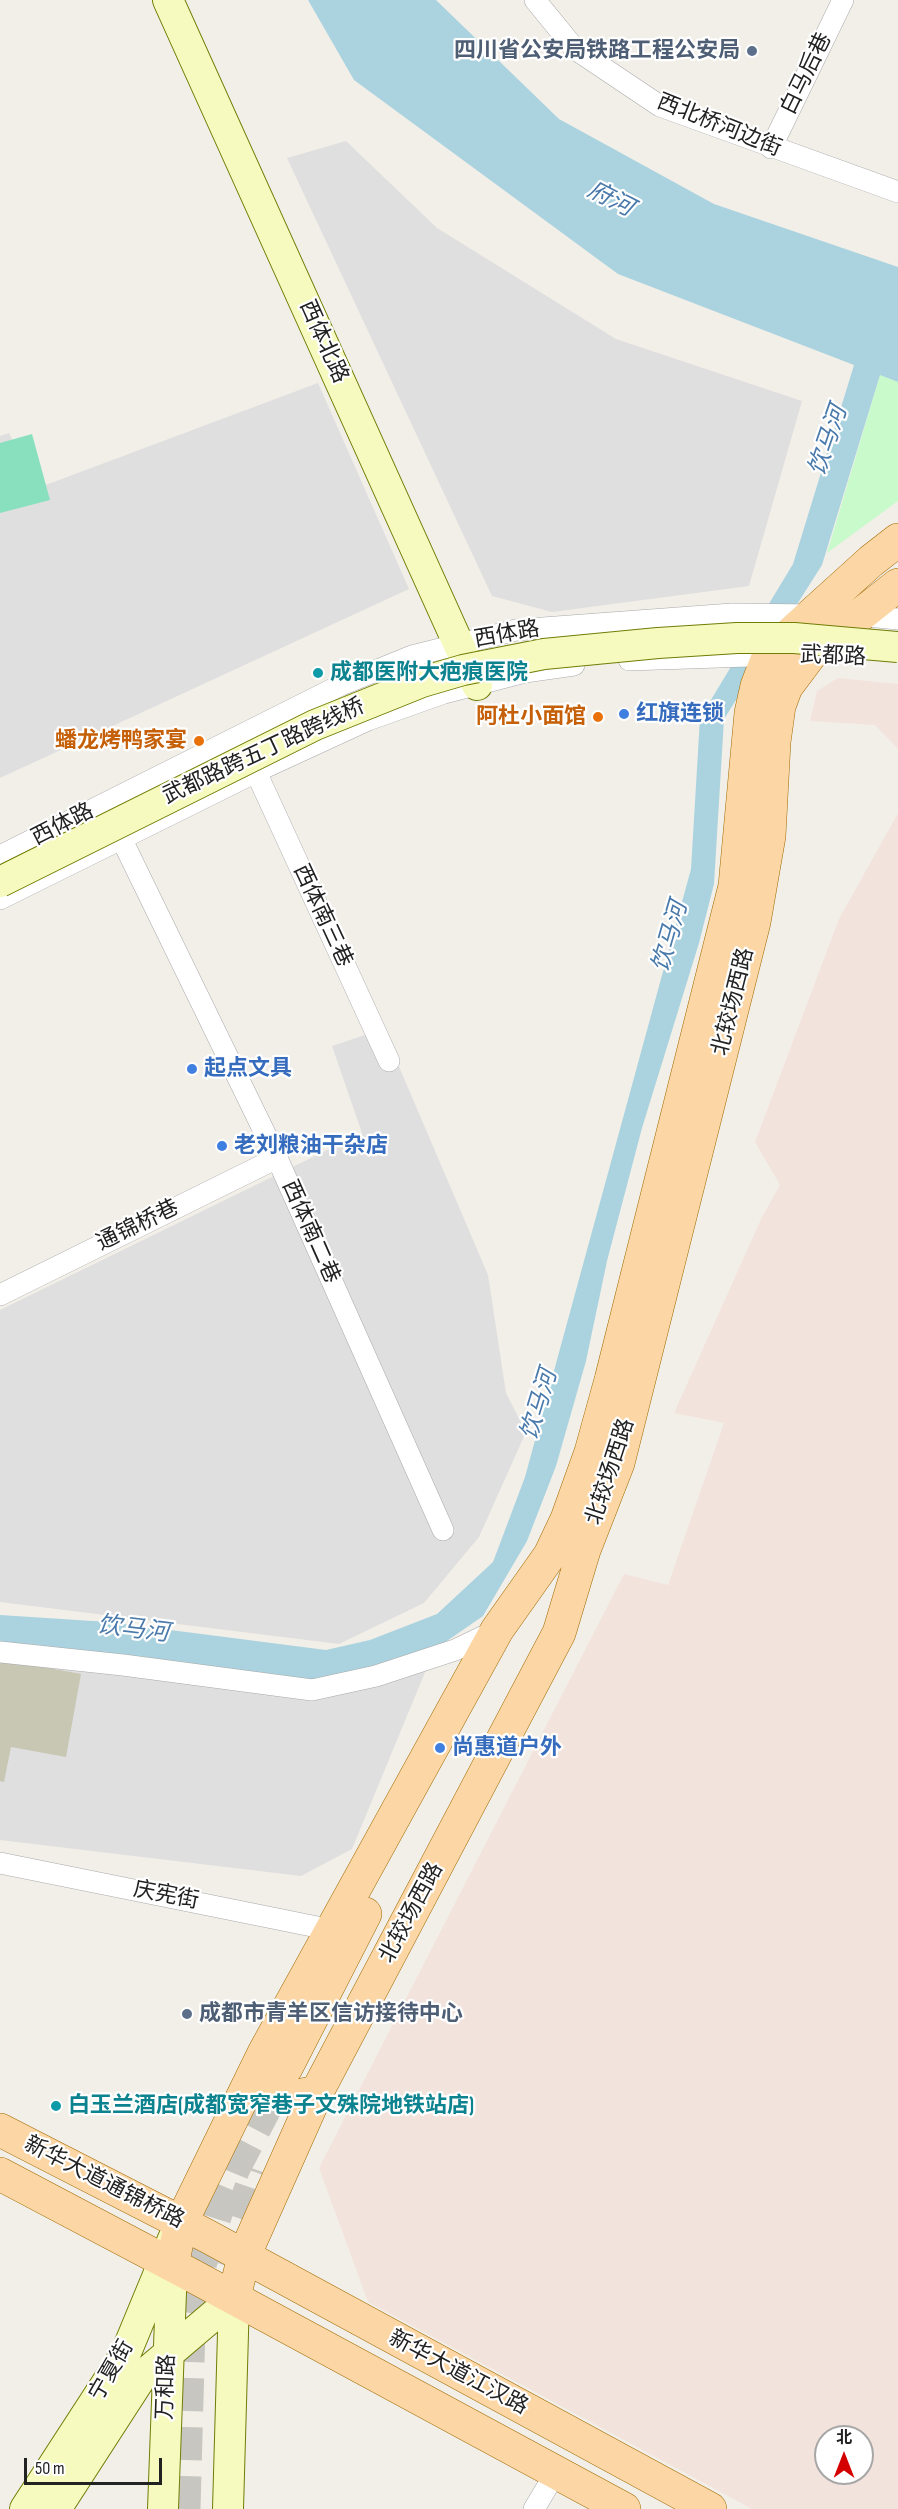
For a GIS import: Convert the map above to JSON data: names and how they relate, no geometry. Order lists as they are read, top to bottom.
{
  "streets": {
    "main road": ["北较场西路", "新华大道通锦桥路", "新华大道江汉路"],
    "street": [
      "白马后巷",
      "西北桥河边街",
      "西体北路",
      "西体路",
      "武都路",
      "武都路跨五丁路跨线桥",
      "西体南三巷",
      "通锦桥巷",
      "西体南二巷",
      "庆宪街",
      "宁夏街",
      "万和路"
    ]
  },
  "crossings": [
    ["白马后巷", "西北桥河边街"],
    ["西体北路", "西体路"],
    ["西体路", "武都路"],
    ["西体路", "西体南三巷"],
    ["西体路", "北较场西路"],
    ["西体路", "西体南二巷"],
    ["武都路", "北较场西路"],
    ["北较场西路", "庆宪街"],
    ["北较场西路", "新华大道通锦桥路"],
    ["北较场西路", "宁夏街"],
    ["北较场西路", "新华大道江汉路"],
    ["北较场西路", "万和路"],
    ["通锦桥巷", "西体南二巷"],
    ["新华大道通锦桥路", "宁夏街"],
    ["新华大道通锦桥路", "新华大道江汉路"],
    ["新华大道通锦桥路", "万和路"],
    ["宁夏街", "新华大道江汉路"],
    ["宁夏街", "万和路"],
    ["新华大道江汉路", "万和路"]
  ],
  "water": ["府河", "饮马河"],
  "places": [
    "四川省公安局铁路工程公安局",
    "成都医附大疤痕医院",
    "红旗连锁",
    "阿杜小面馆",
    "蟠龙烤鸭家宴",
    "起点文具",
    "老刘粮油干杂店",
    "尚惠道户外",
    "成都市青羊区信访接待中心",
    "白玉兰酒店(成都宽窄巷子文殊院地铁站店)"
  ],
  "scale_bar": "50 m",
  "north": "top"
}
